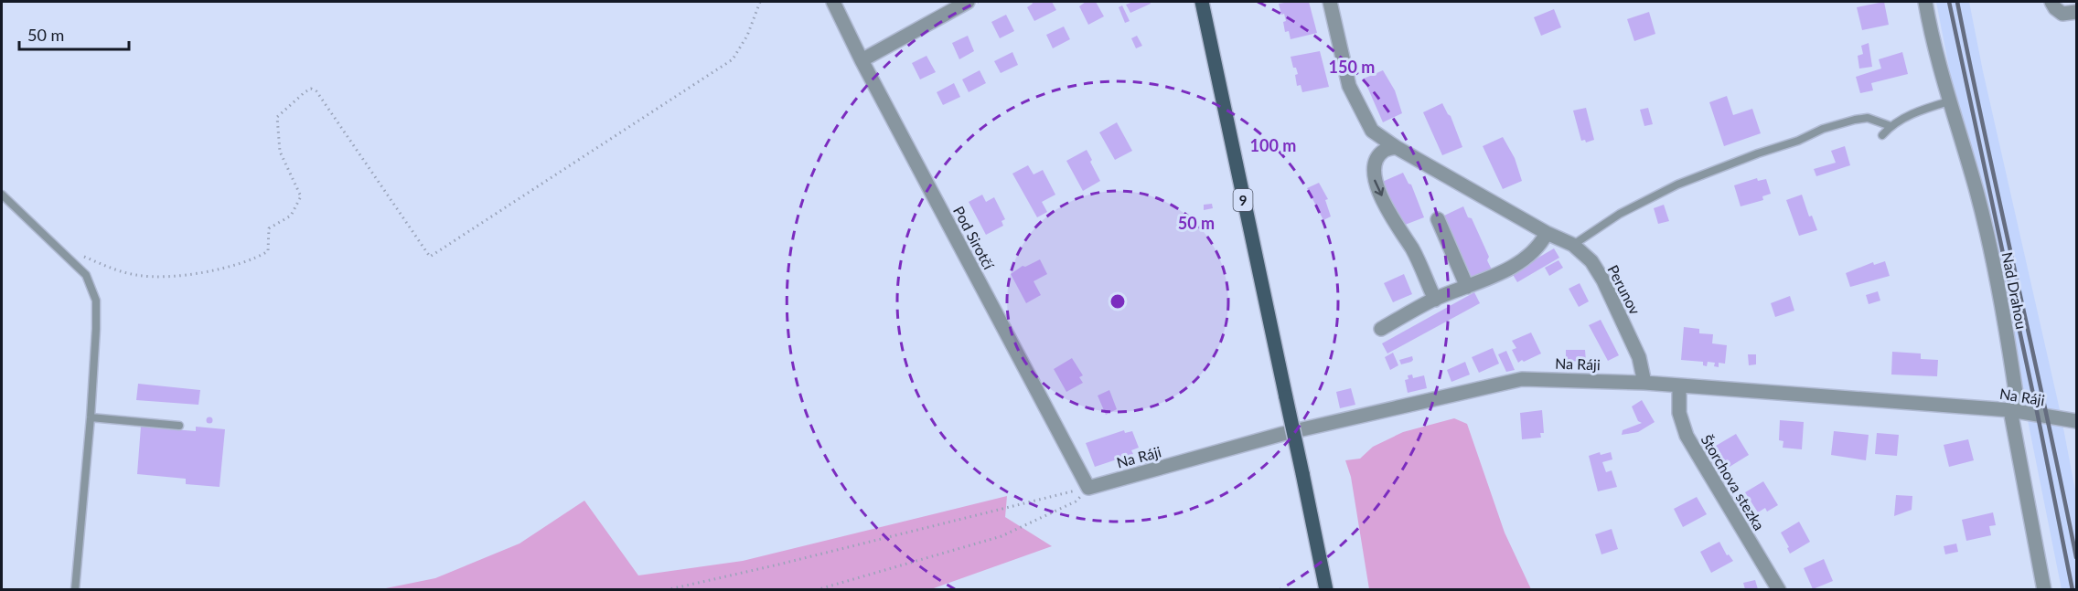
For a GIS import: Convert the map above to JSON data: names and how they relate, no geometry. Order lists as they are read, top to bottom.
{
  "streets": {
    "main road": ["9"],
    "street": [
      "Pod Sirotčí",
      "Perunov",
      "Nad Drahou",
      "Na Ráji",
      "Štorchova stezka"
    ]
  },
  "crossings": [
    ["Pod Sirotčí", "Na Ráji"],
    ["Perunov", "Na Ráji"],
    ["Nad Drahou", "Na Ráji"],
    ["Na Ráji", "Štorchova stezka"]
  ],
  "scale_bar": "50 m",
  "rings": ["150 m", "100 m", "50 m"]
}
